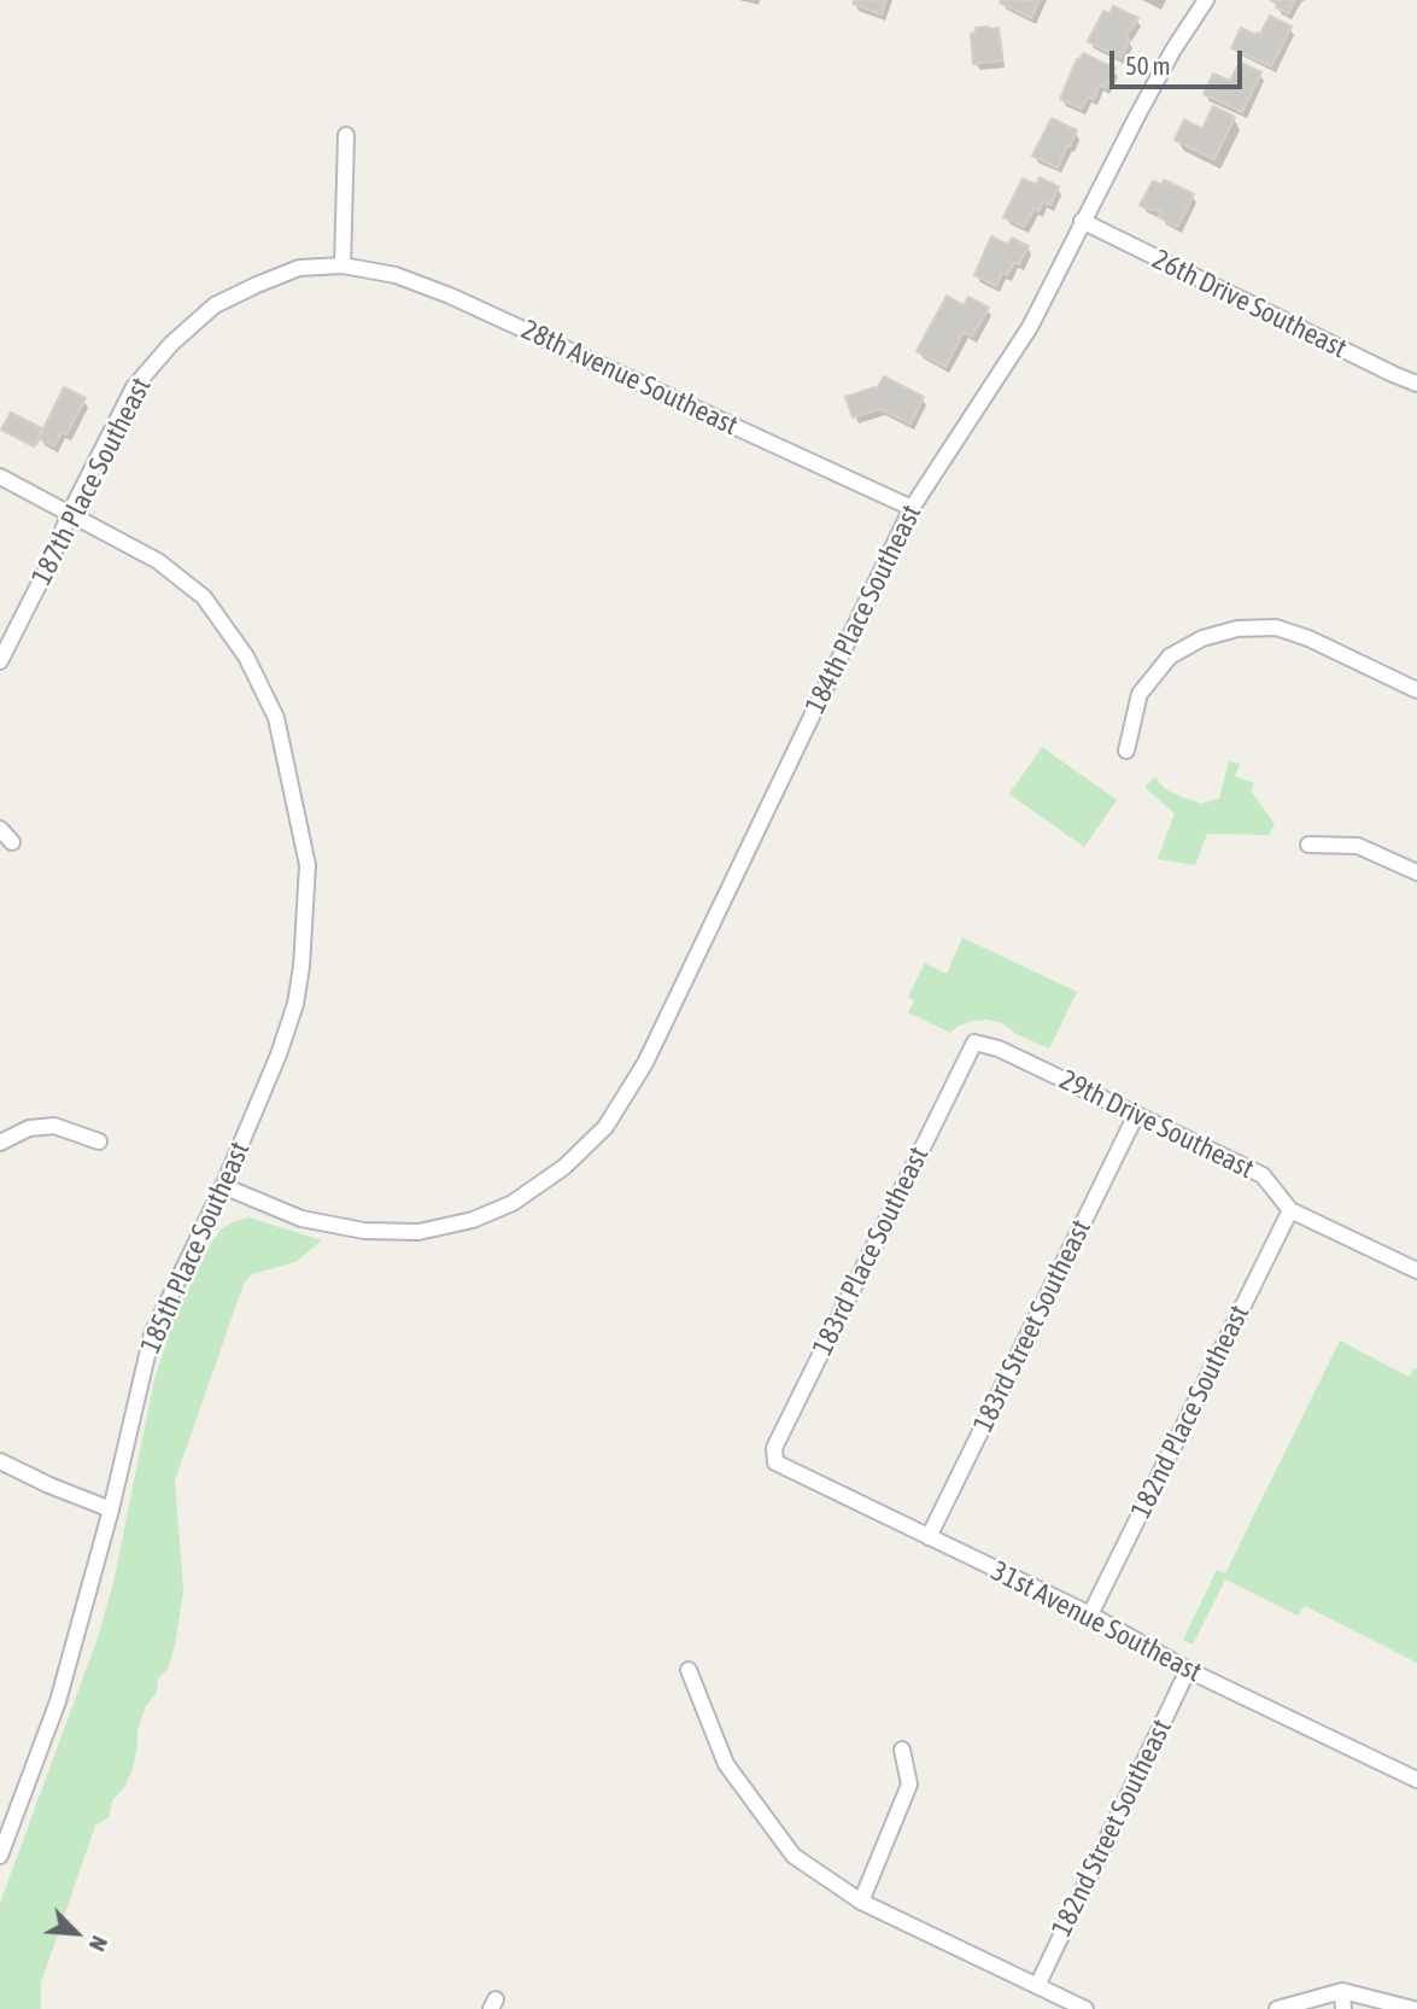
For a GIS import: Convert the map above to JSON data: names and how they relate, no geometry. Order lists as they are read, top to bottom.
{
  "streets": {
    "street": [
      "26th Drive Southeast",
      "28th Avenue Southeast",
      "187th Place Southeast",
      "184th Place Southeast",
      "29th Drive Southeast",
      "185th Place Southeast",
      "183rd Place Southeast",
      "183rd Street Southeast",
      "182nd Place Southeast",
      "31st Avenue Southeast",
      "182nd Street Southeast"
    ]
  },
  "crossings": [
    ["26th Drive Southeast", "184th Place Southeast"],
    ["28th Avenue Southeast", "187th Place Southeast"],
    ["28th Avenue Southeast", "184th Place Southeast"],
    ["187th Place Southeast", "185th Place Southeast"],
    ["184th Place Southeast", "185th Place Southeast"],
    ["29th Drive Southeast", "183rd Place Southeast"],
    ["29th Drive Southeast", "183rd Street Southeast"],
    ["29th Drive Southeast", "182nd Place Southeast"],
    ["183rd Place Southeast", "31st Avenue Southeast"],
    ["183rd Street Southeast", "31st Avenue Southeast"],
    ["182nd Place Southeast", "31st Avenue Southeast"],
    ["31st Avenue Southeast", "182nd Street Southeast"]
  ],
  "scale_bar": "50 m",
  "north": "bottom right"
}
